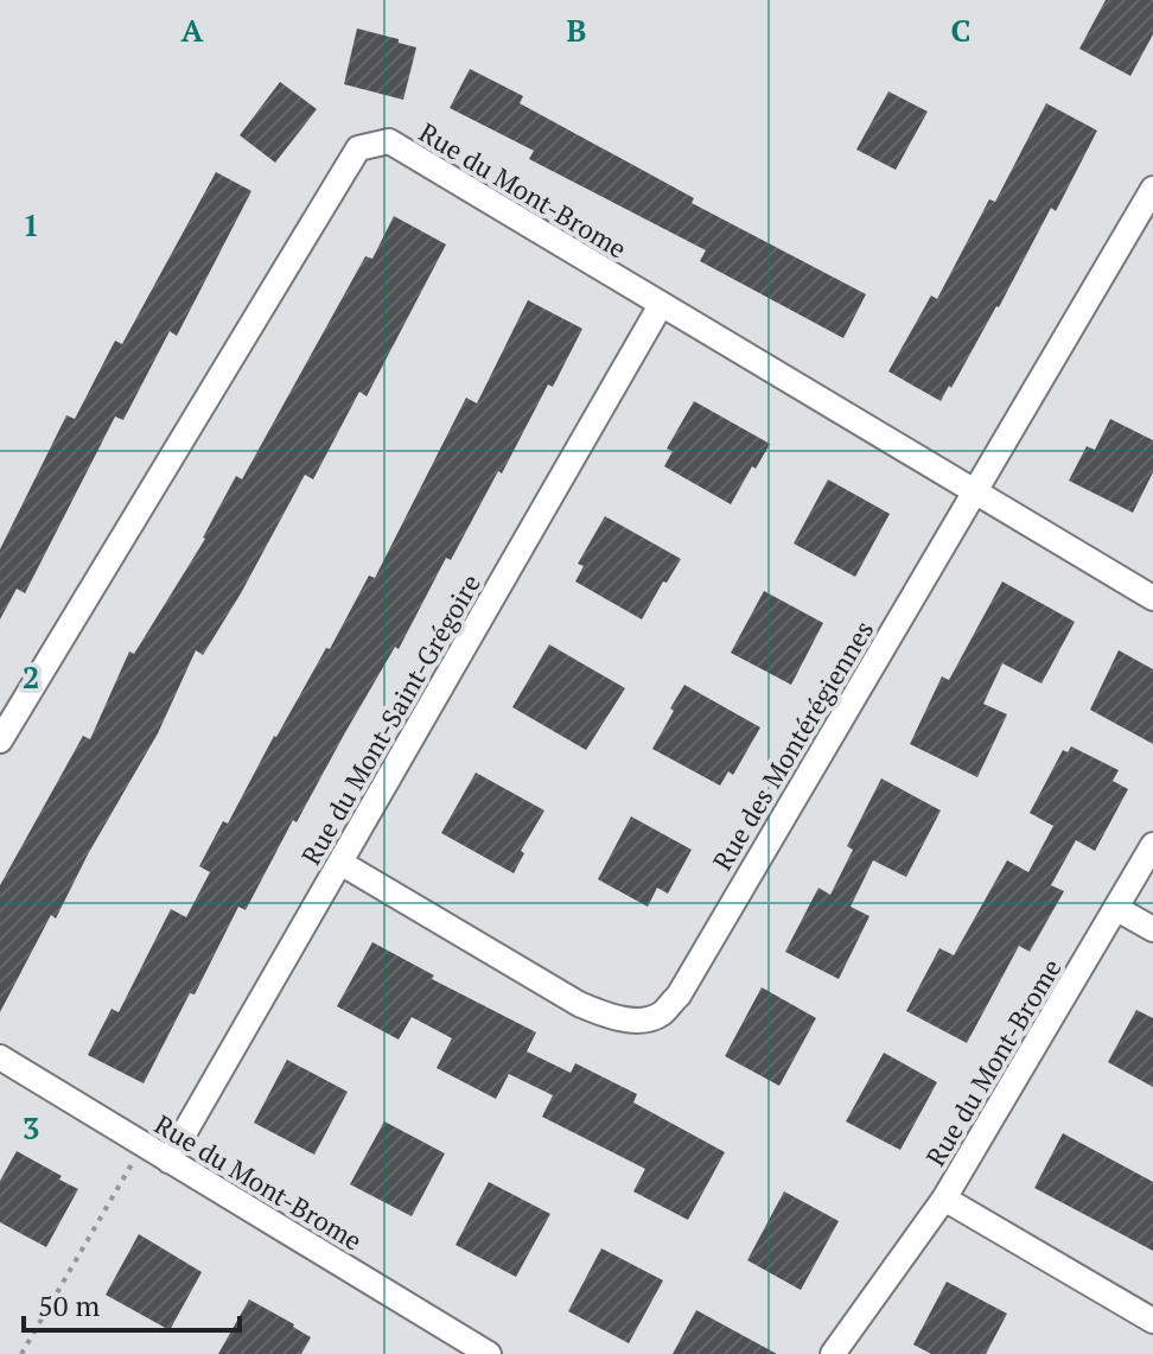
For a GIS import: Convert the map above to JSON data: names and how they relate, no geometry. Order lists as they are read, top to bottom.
{
  "streets": {
    "street": ["Rue du Mont-Brome", "Rue du Mont-Saint-Grégoire", "Rue des Montérégiennes"]
  },
  "crossings": [
    ["Rue du Mont-Brome", "Rue du Mont-Saint-Grégoire"],
    ["Rue du Mont-Brome", "Rue des Montérégiennes"],
    ["Rue du Mont-Saint-Grégoire", "Rue des Montérégiennes"]
  ],
  "scale_bar": "50 m",
  "grid": {
    "columns": ["A", "B", "C"],
    "rows": ["1", "2", "3"]
  }
}
